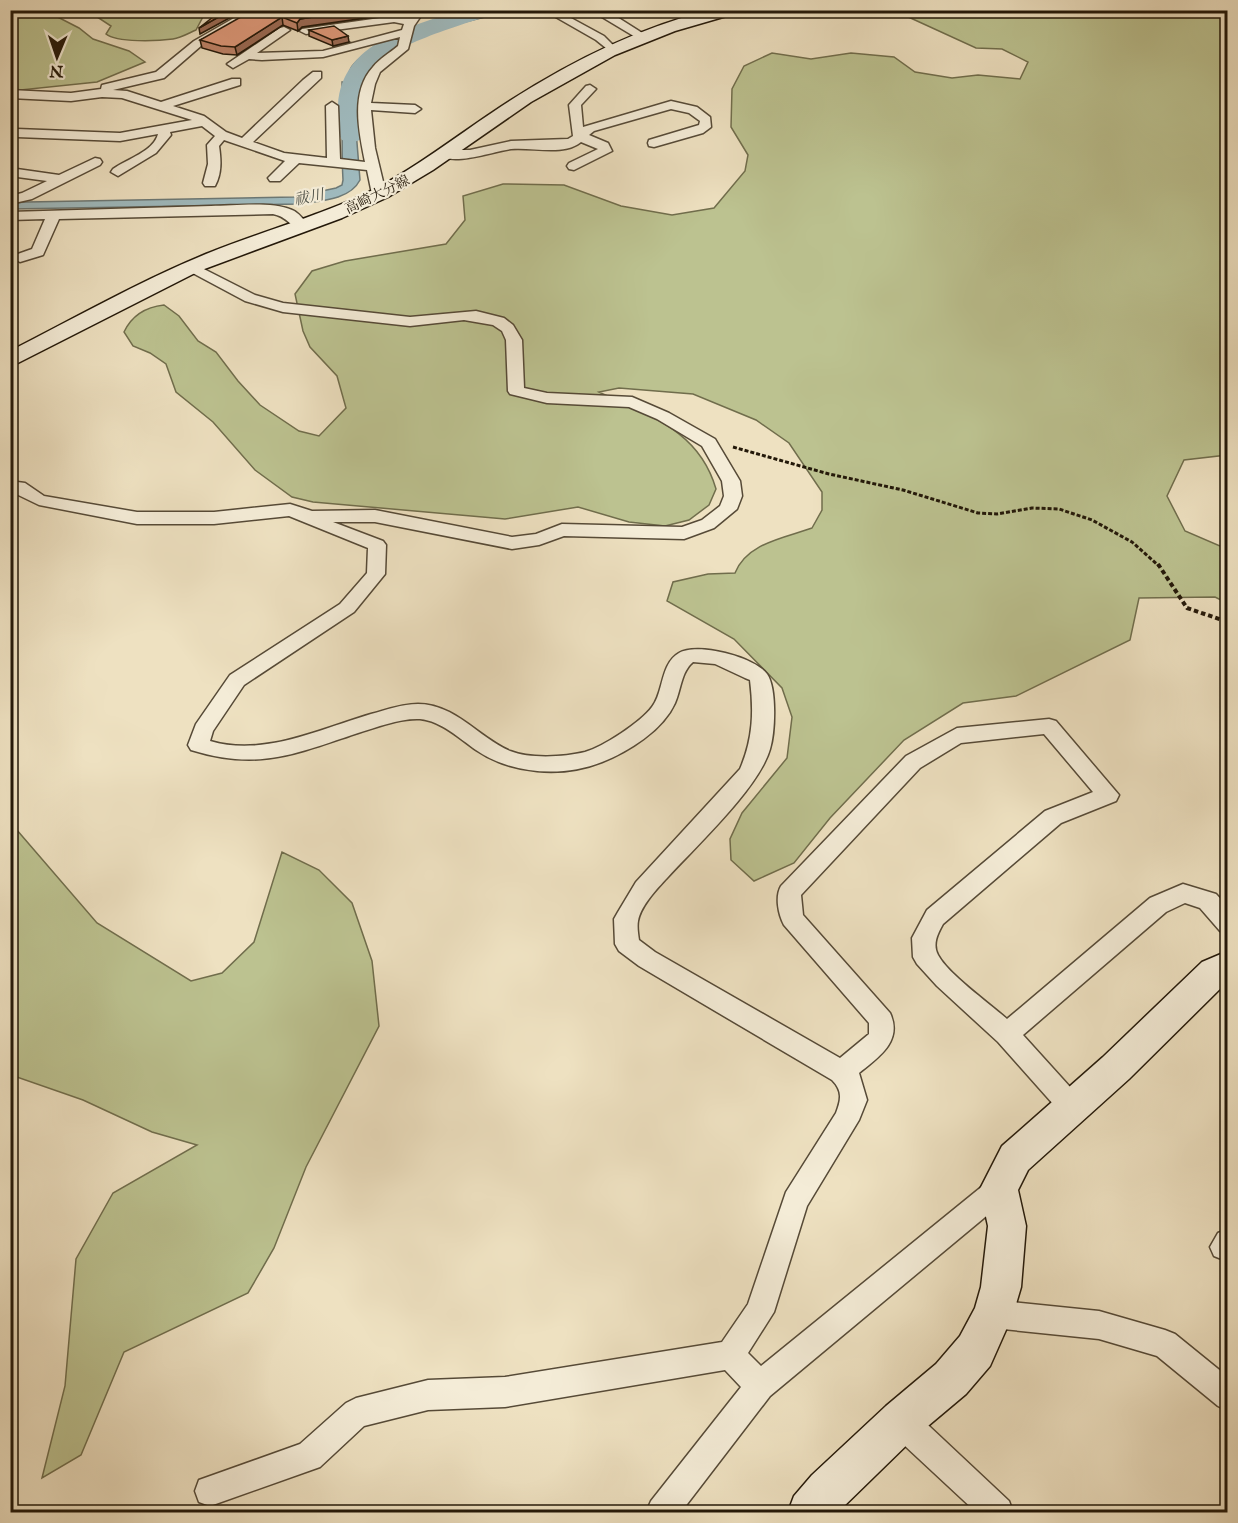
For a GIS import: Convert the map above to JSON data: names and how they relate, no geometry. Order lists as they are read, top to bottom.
{
  "streets": {
    "main road": ["高崎大分線"]
  },
  "water": ["祓川"],
  "north": "bottom"
}
